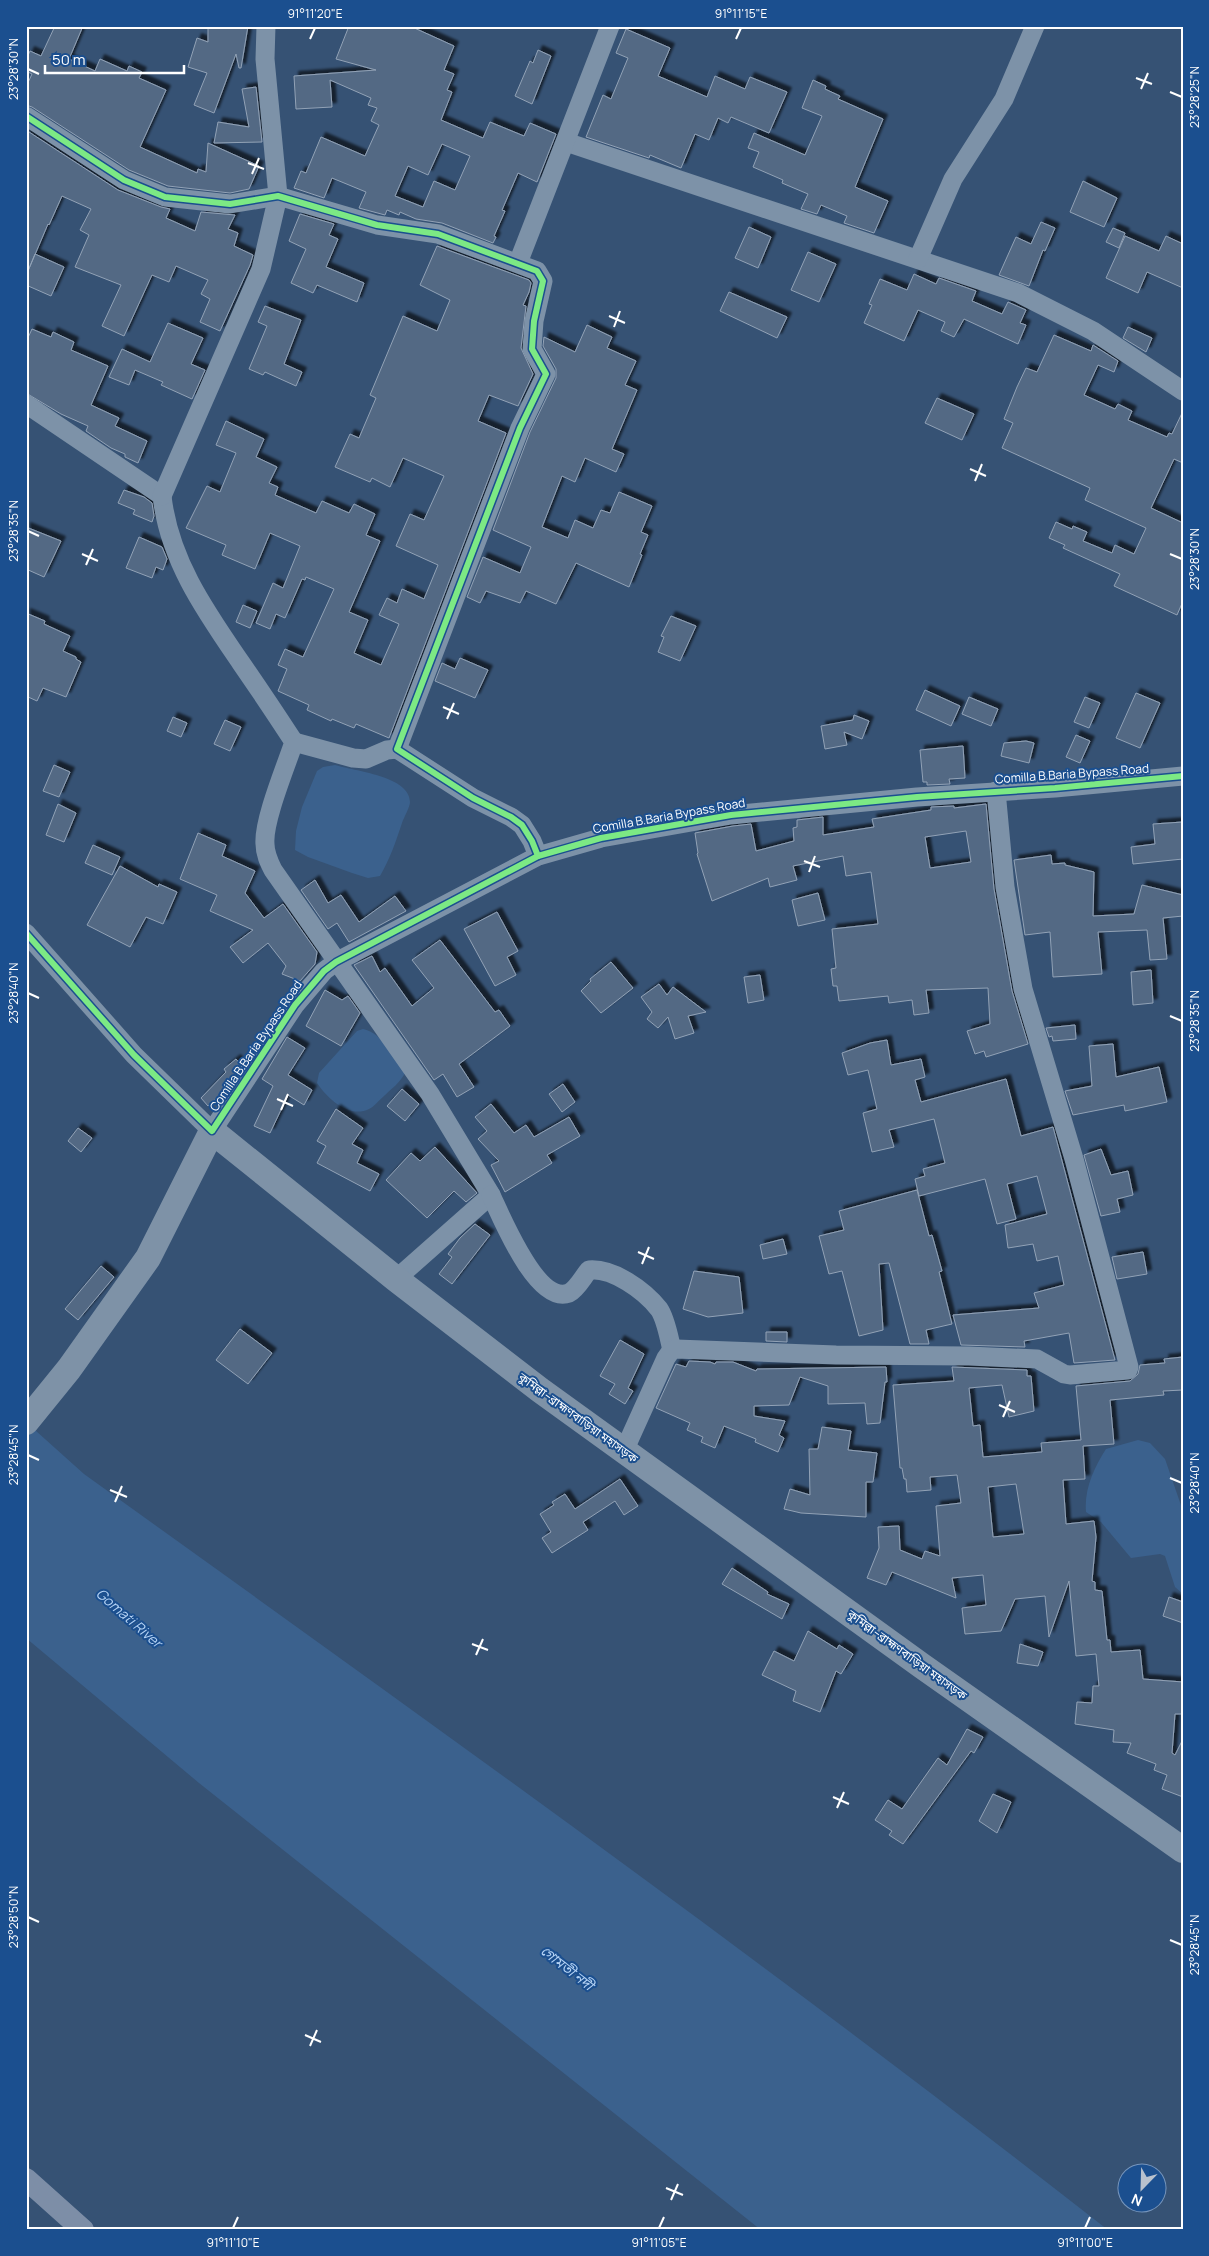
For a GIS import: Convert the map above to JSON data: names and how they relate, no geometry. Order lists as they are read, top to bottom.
{
  "streets": {
    "highway": ["কুমিল্লা–ব্রাহ্মণবাড়িয়া মহাসড়ক"],
    "street": ["Comilla B.Baria Bypass Road"]
  },
  "crossings": [
    ["Comilla B.Baria Bypass Road", "কুমিল্লা–ব্রাহ্মণবাড়িয়া মহাসড়ক"]
  ],
  "water": ["Gomati River", "গোমতী নদী"],
  "scale_bar": "50 m",
  "north": "bottom left",
  "coordinates": [
    "91°11'20\"E",
    "91°11'15\"E",
    "23°28'30\"N",
    "23°28'25\"N",
    "23°28'35\"N",
    "23°28'40\"N",
    "23°28'45\"N",
    "23°28'50\"N",
    "91°11'10\"E",
    "91°11'05\"E",
    "91°11'00\"E"
  ]
}
